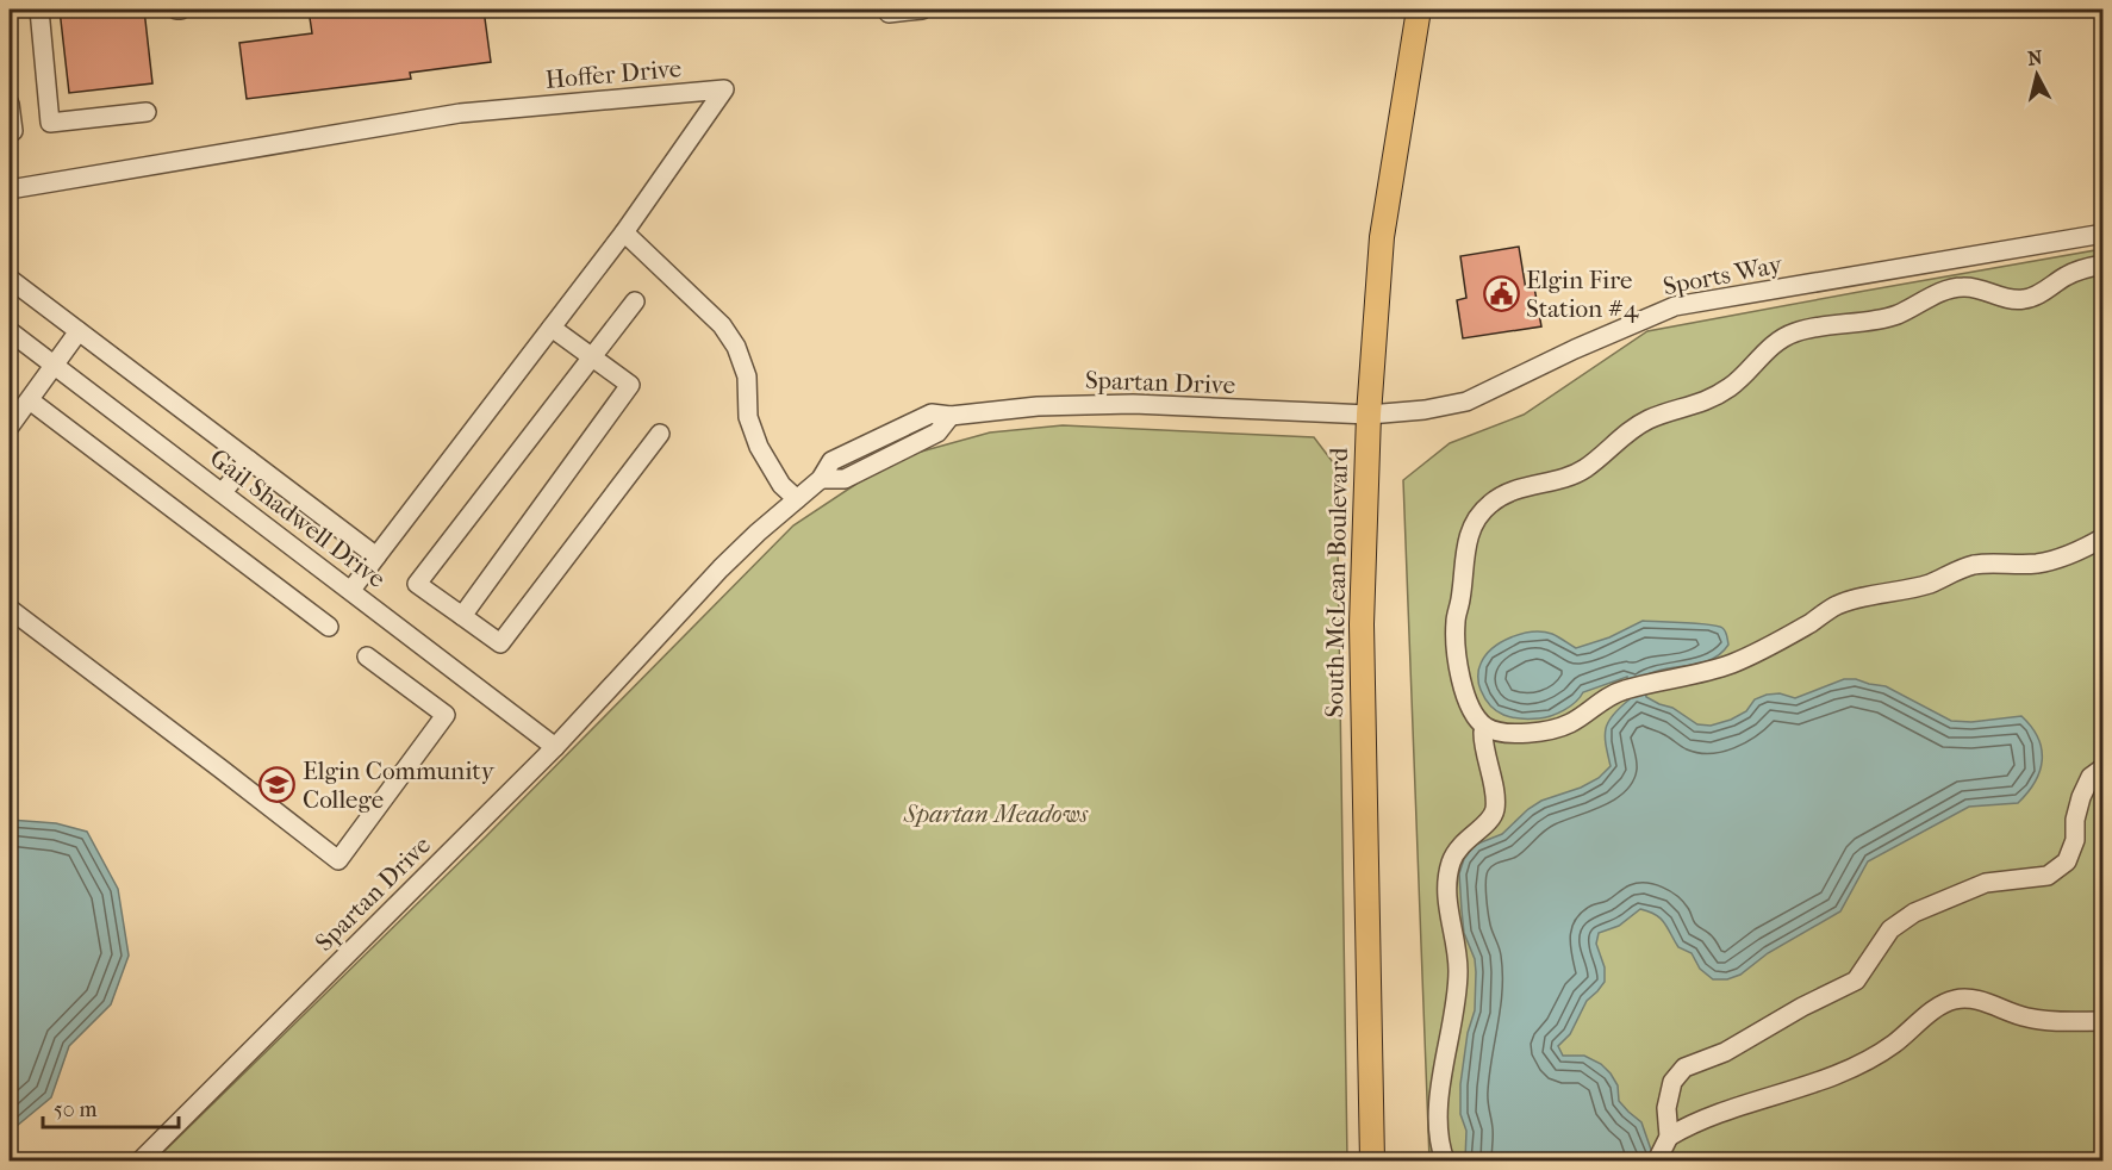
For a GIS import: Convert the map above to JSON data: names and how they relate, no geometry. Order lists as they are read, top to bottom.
{
  "streets": {
    "main road": ["South McLean Boulevard"],
    "street": [
      "Hoffer Drive",
      "Sports Way",
      "Spartan Drive",
      "Gail Shadwell Drive"
    ]
  },
  "crossings": [
    ["Sports Way", "Spartan Drive"],
    ["Sports Way", "South McLean Boulevard"],
    ["Spartan Drive", "Gail Shadwell Drive"],
    ["Spartan Drive", "South McLean Boulevard"]
  ],
  "parks": ["Spartan Meadows"],
  "places": {
    "public building": ["Elgin Fire Station #4"],
    "school or university": ["Elgin Community College"]
  },
  "scale_bar": "50 m",
  "north": "top"
}
